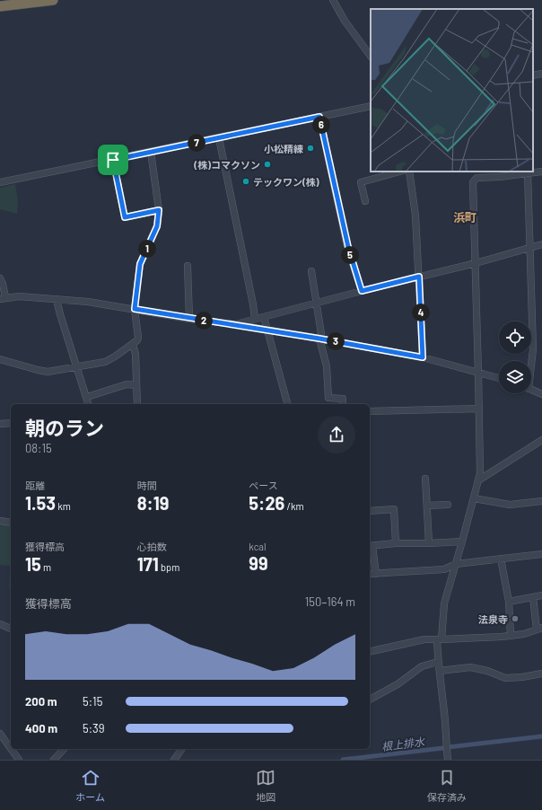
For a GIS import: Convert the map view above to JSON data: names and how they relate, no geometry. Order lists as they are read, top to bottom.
{
  "districts": ["浜町"],
  "water": ["根上排水"],
  "places": [
    "小松精練",
    "(株)コマクソン",
    "テックワン(株)",
    "法泉寺"
  ],
  "page": {
    "pins": [
      "6",
      "7",
      "1",
      "5",
      "4",
      "2",
      "3"
    ],
    "heading": ["朝のラン", "08:15"],
    "stats": [
      ["距離", "1.53 km"],
      ["時間", "8:19"],
      ["ペース", "5:26 /km"],
      ["獲得標高", "15 m"],
      ["心拍数", "171 bpm"],
      ["kcal", "99"]
    ],
    "chart": ["獲得標高", "150–164 m"],
    "list": [
      {
        "name": "200 m",
        "note": "5:15"
      },
      {
        "name": "400 m",
        "note": "5:39"
      }
    ],
    "tabs": ["ホーム", "地図", "保存済み"]
  }
}
